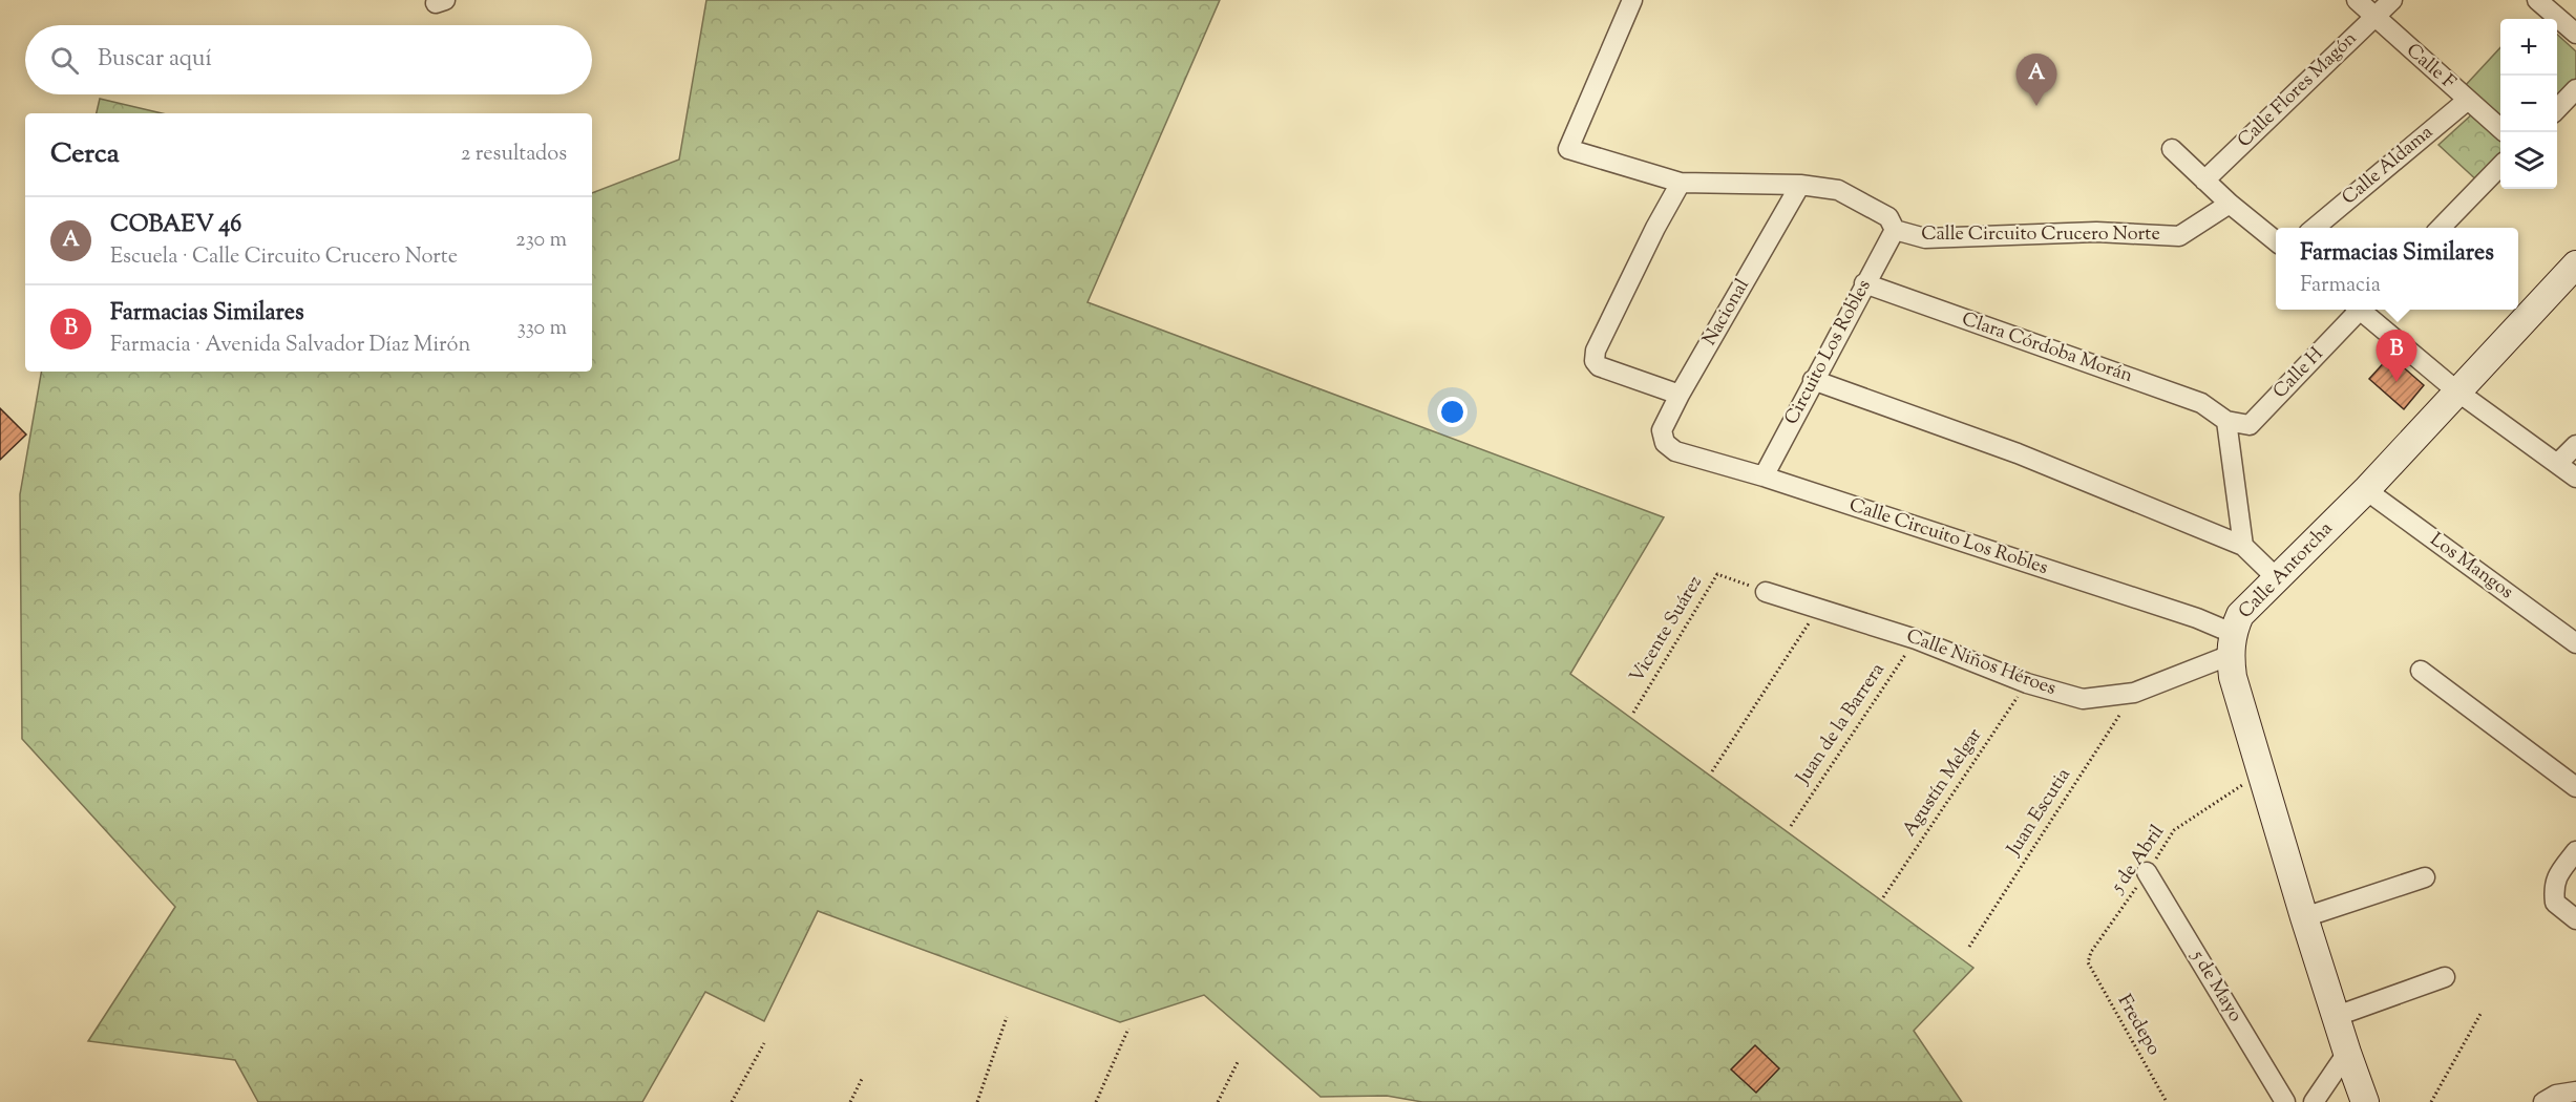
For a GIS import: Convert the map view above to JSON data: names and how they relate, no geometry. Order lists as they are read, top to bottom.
{
  "streets": {
    "street": [
      "Calle F",
      "Calle Flores Magón",
      "Calle Aldama",
      "Calle Circuito Crucero Norte",
      "Nacional",
      "Clara Córdoba Morán",
      "Circuito Los Robles",
      "Calle H",
      "Calle Circuito Los Robles",
      "Los Mangos",
      "Calle Antorcha",
      "Calle Niños Héroes",
      "5 de Mayo"
    ],
    "path": [
      "Vicente Suárez",
      "Juan de la Barrera",
      "Agustín Melgar",
      "Juan Escutia",
      "5 de Abril",
      "Fredepo"
    ]
  },
  "crossings": [
    ["Calle F", "Calle Flores Magón"],
    ["Calle F", "Calle Aldama"],
    ["Calle Circuito Crucero Norte", "Nacional"],
    ["Calle Circuito Crucero Norte", "Circuito Los Robles"],
    ["Nacional", "Calle Circuito Los Robles"],
    ["Clara Córdoba Morán", "Circuito Los Robles"],
    ["Clara Córdoba Morán", "Calle H"],
    ["Circuito Los Robles", "Calle Circuito Los Robles"],
    ["Calle Circuito Los Robles", "Calle Antorcha"],
    ["Calle Circuito Los Robles", "Calle Niños Héroes"],
    ["Los Mangos", "Calle Antorcha"],
    ["Calle Antorcha", "Calle Niños Héroes"],
    ["Vicente Suárez", "Calle Niños Héroes"],
    ["Calle Niños Héroes", "Juan de la Barrera"],
    ["Calle Niños Héroes", "Agustín Melgar"],
    ["Calle Niños Héroes", "Juan Escutia"],
    ["5 de Abril", "5 de Mayo"],
    ["5 de Abril", "Fredepo"]
  ],
  "page": {
    "map_buttons": ["+", "−"],
    "search": "Buscar aquí",
    "pins": ["A", "B"],
    "heading": ["Cerca", "2 resultados"],
    "list": [
      {
        "mark": "A",
        "name": "COBAEV 46",
        "note": "Escuela · Calle Circuito Crucero Norte",
        "value": "230 m"
      },
      {
        "mark": "B",
        "name": "Farmacias Similares",
        "note": "Farmacia · Avenida Salvador Díaz Mirón",
        "value": "330 m"
      }
    ],
    "popup": ["Farmacias Similares", "Farmacia"]
  }
}
